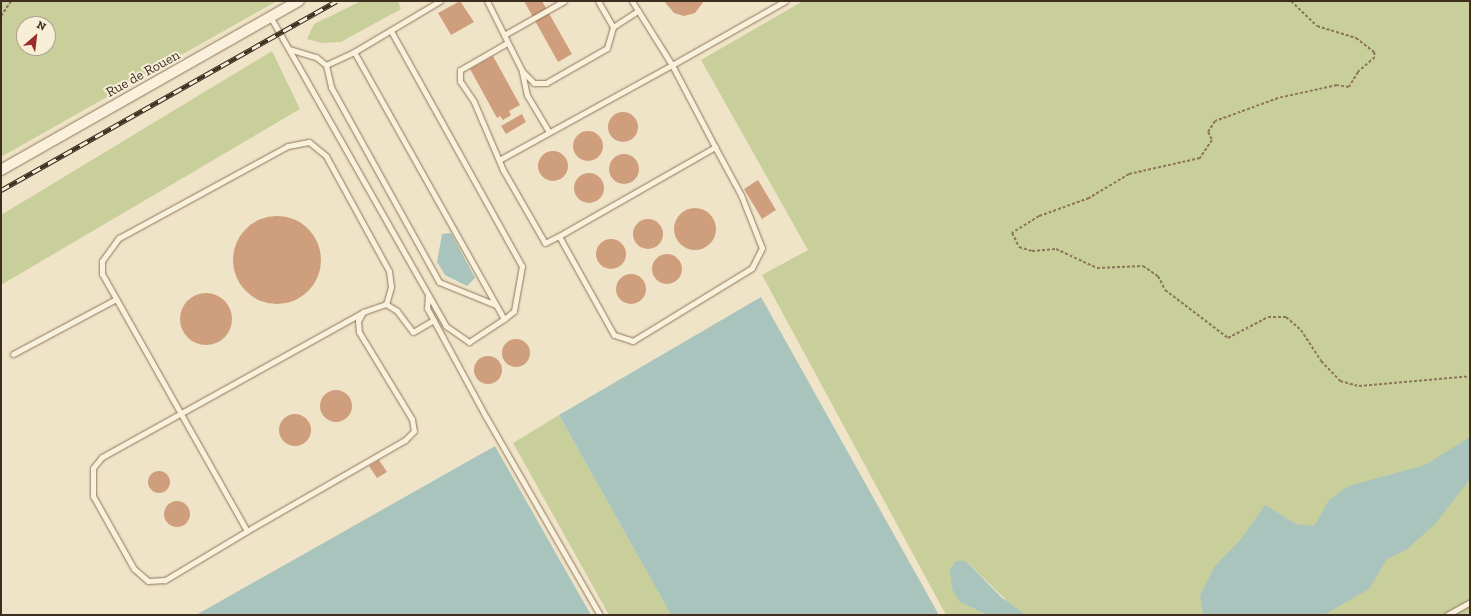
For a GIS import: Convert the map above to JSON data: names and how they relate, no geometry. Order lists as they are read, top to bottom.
{
  "streets": {
    "street": ["Rue de Rouen"]
  },
  "north": "top right"
}
